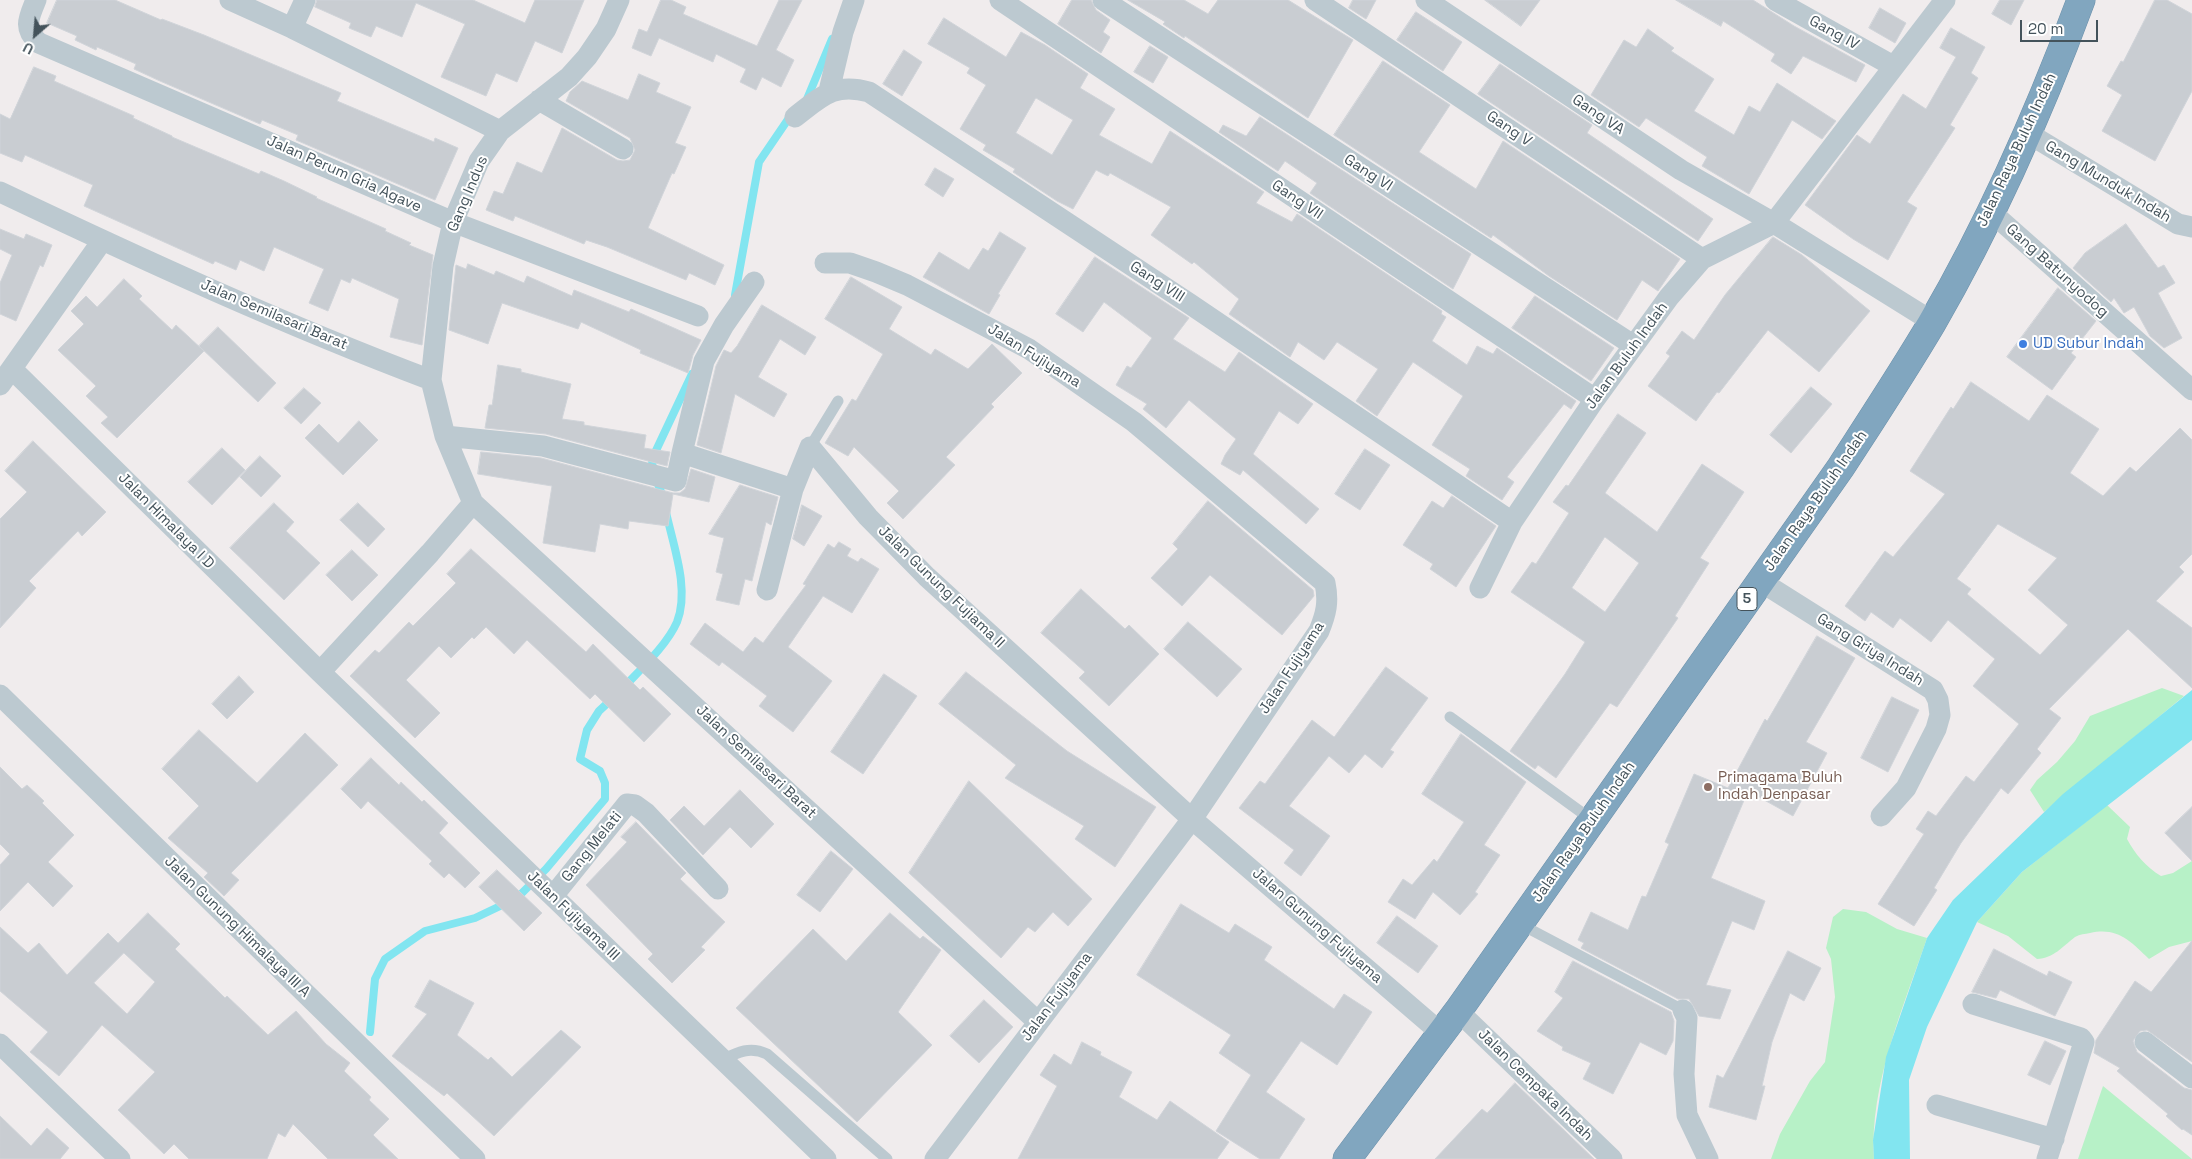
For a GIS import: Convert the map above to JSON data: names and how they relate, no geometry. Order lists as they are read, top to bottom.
{
  "streets": {
    "highway": ["Jalan Raya Buluh Indah", "5"],
    "street": [
      "Gang IV",
      "Gang VA",
      "Gang V",
      "Gang VI",
      "Jalan Perum Gria Agave",
      "Gang Munduk Indah",
      "Gang Indus",
      "Gang VII",
      "Gang Batunyodog",
      "Gang VIII",
      "Jalan Semilasari Barat",
      "Jalan Fujiyama",
      "Jalan Buluh Indah",
      "Jalan Himalaya I D",
      "Jalan Gunung Fujiama II",
      "Gang Griya Indah",
      "Gang Melati",
      "Jalan Fujiyama III",
      "Jalan Gunung Fujiyama",
      "Jalan Gunung Himalaya III A",
      "Jalan Cempaka Indah"
    ]
  },
  "crossings": [
    ["Gang IV", "Jalan Buluh Indah"],
    ["Gang VA", "Jalan Buluh Indah"],
    ["Gang V", "Jalan Buluh Indah"],
    ["Jalan Raya Buluh Indah", "Gang Munduk Indah"],
    ["Jalan Raya Buluh Indah", "Gang Batunyodog"],
    ["Jalan Raya Buluh Indah", "Gang Griya Indah"],
    ["Jalan Raya Buluh Indah", "Jalan Gunung Fujiyama"],
    ["Jalan Raya Buluh Indah", "Jalan Cempaka Indah"],
    ["Gang VI", "Jalan Buluh Indah"],
    ["Jalan Perum Gria Agave", "Gang Indus"],
    ["Gang Indus", "Jalan Semilasari Barat"],
    ["Gang VII", "Jalan Buluh Indah"],
    ["Gang VIII", "Jalan Buluh Indah"],
    ["Jalan Semilasari Barat", "Jalan Fujiyama"],
    ["Jalan Fujiyama", "Jalan Gunung Fujiama II"],
    ["Jalan Fujiyama", "Jalan Gunung Fujiyama"],
    ["Jalan Himalaya I D", "Jalan Fujiyama III"],
    ["Jalan Gunung Fujiama II", "Jalan Gunung Fujiyama"],
    ["Gang Melati", "Jalan Fujiyama III"]
  ],
  "places": ["UD Subur Indah", "Primagama Buluh Indah Denpasar"],
  "scale_bar": "20 m",
  "north": "bottom left"
}
